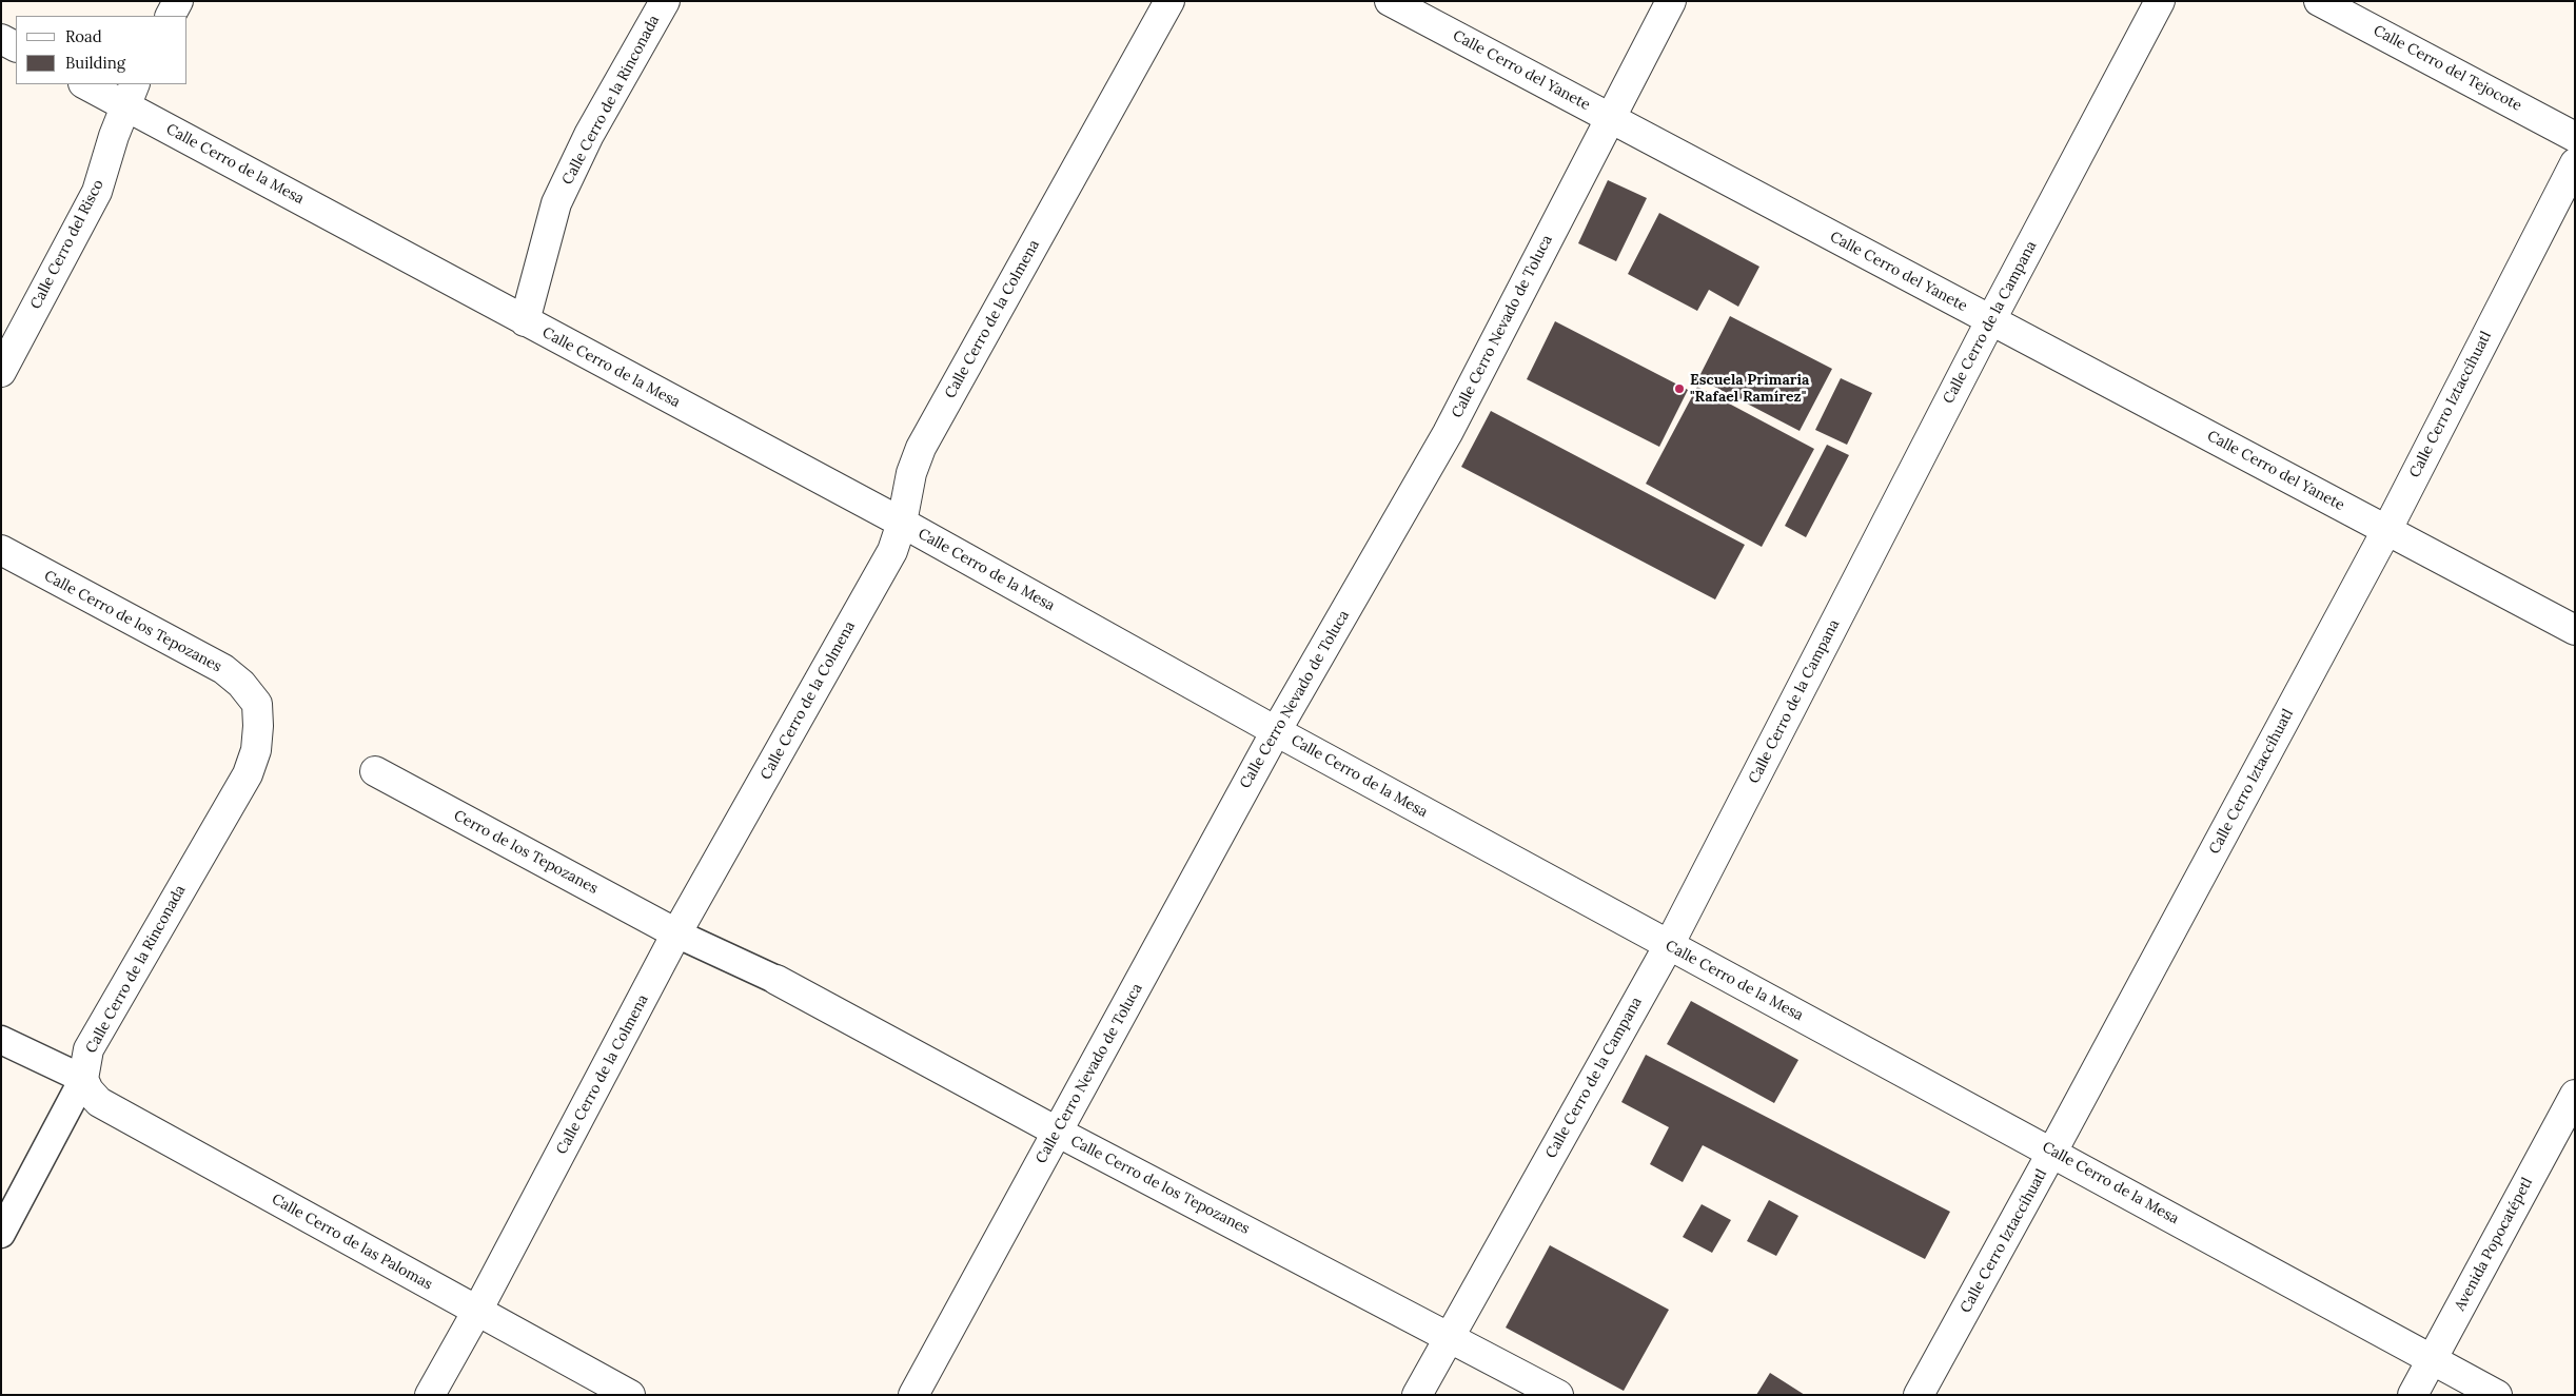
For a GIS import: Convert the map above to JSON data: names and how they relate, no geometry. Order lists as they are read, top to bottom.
{
  "streets": {
    "street": [
      "Calle Cerro del Tejocote",
      "Calle Cerro del Yanete",
      "Calle Cerro de la Rinconada",
      "Calle Cerro de la Mesa",
      "Calle Cerro del Risco",
      "Calle Cerro de la Colmena",
      "Calle Cerro de la Campana",
      "Calle Cerro Nevado de Toluca",
      "Calle Cerro Iztaccíhuatl",
      "Calle Cerro de los Tepozanes",
      "Cerro de los Tepozanes",
      "Calle Cerro de las Palomas",
      "Avenida Popocatépetl"
    ]
  },
  "crossings": [
    ["Calle Cerro del Yanete", "Calle Cerro de la Campana"],
    ["Calle Cerro del Yanete", "Calle Cerro Nevado de Toluca"],
    ["Calle Cerro del Yanete", "Calle Cerro Iztaccíhuatl"],
    ["Calle Cerro de la Rinconada", "Calle Cerro de la Mesa"],
    ["Calle Cerro de la Rinconada", "Calle Cerro de los Tepozanes"],
    ["Calle Cerro de la Rinconada", "Calle Cerro de las Palomas"],
    ["Calle Cerro de la Mesa", "Calle Cerro del Risco"],
    ["Calle Cerro de la Mesa", "Calle Cerro de la Colmena"],
    ["Calle Cerro de la Mesa", "Calle Cerro de la Campana"],
    ["Calle Cerro de la Mesa", "Calle Cerro Nevado de Toluca"],
    ["Calle Cerro de la Mesa", "Calle Cerro Iztaccíhuatl"],
    ["Calle Cerro de la Mesa", "Avenida Popocatépetl"],
    ["Calle Cerro de la Colmena", "Calle Cerro de los Tepozanes"],
    ["Calle Cerro de la Colmena", "Cerro de los Tepozanes"],
    ["Calle Cerro de la Colmena", "Calle Cerro de las Palomas"],
    ["Calle Cerro de la Campana", "Calle Cerro de los Tepozanes"],
    ["Calle Cerro Nevado de Toluca", "Calle Cerro de los Tepozanes"],
    ["Calle Cerro de los Tepozanes", "Cerro de los Tepozanes"]
  ],
  "places": ["Escuela Primaria \"Rafael Ramírez\""],
  "legend": ["Road", "Building"]
}
